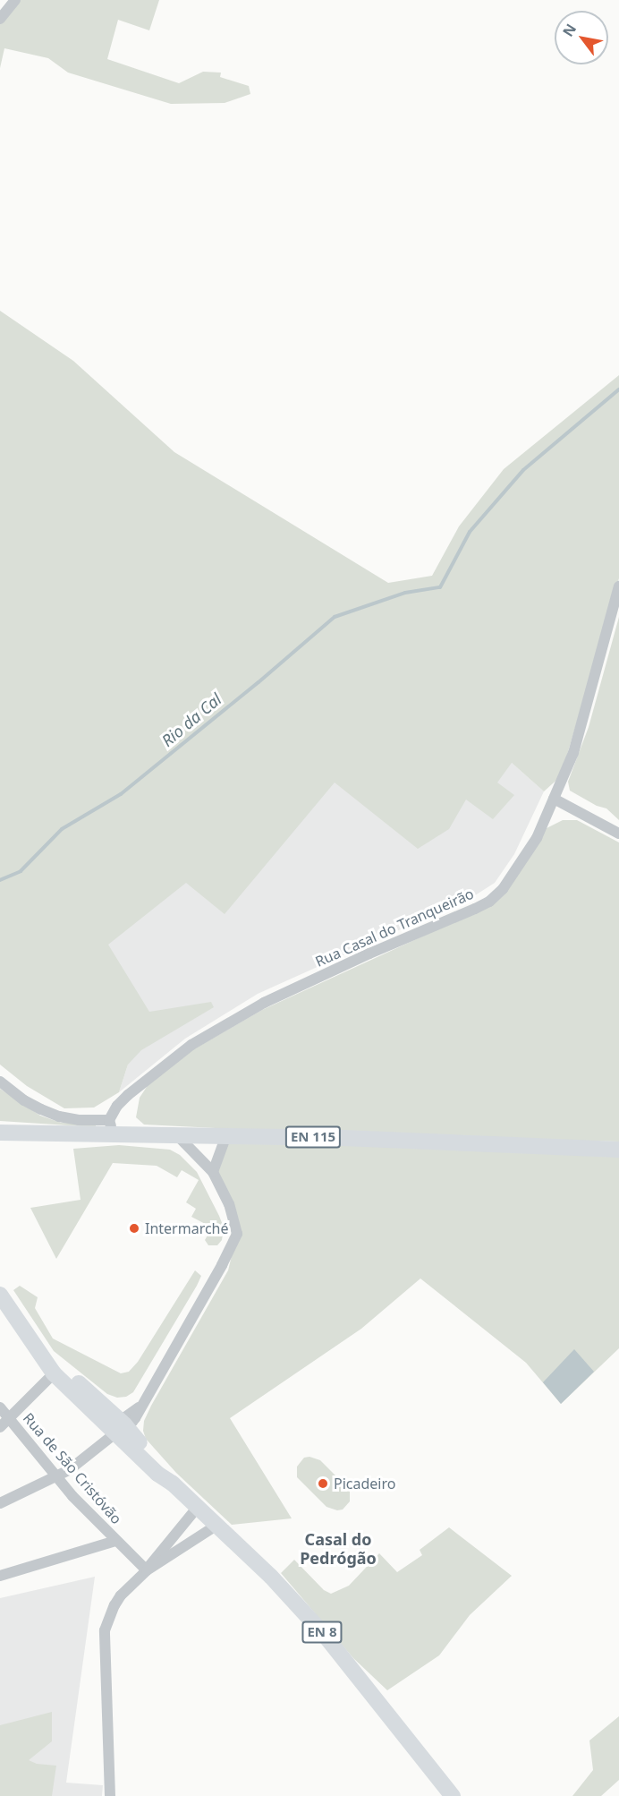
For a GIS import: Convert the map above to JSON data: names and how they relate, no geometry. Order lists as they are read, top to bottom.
{
  "streets": {
    "main road": ["EN 115", "EN 8"],
    "street": ["Rua Casal do Tranqueirão", "Rua de São Cristóvão"]
  },
  "crossings": [
    ["Rua Casal do Tranqueirão", "EN 115"]
  ],
  "districts": ["Casal do Pedrógão"],
  "water": ["Rio da Cal"],
  "places": ["Intermarché", "Picadeiro"],
  "north": "top left"
}
